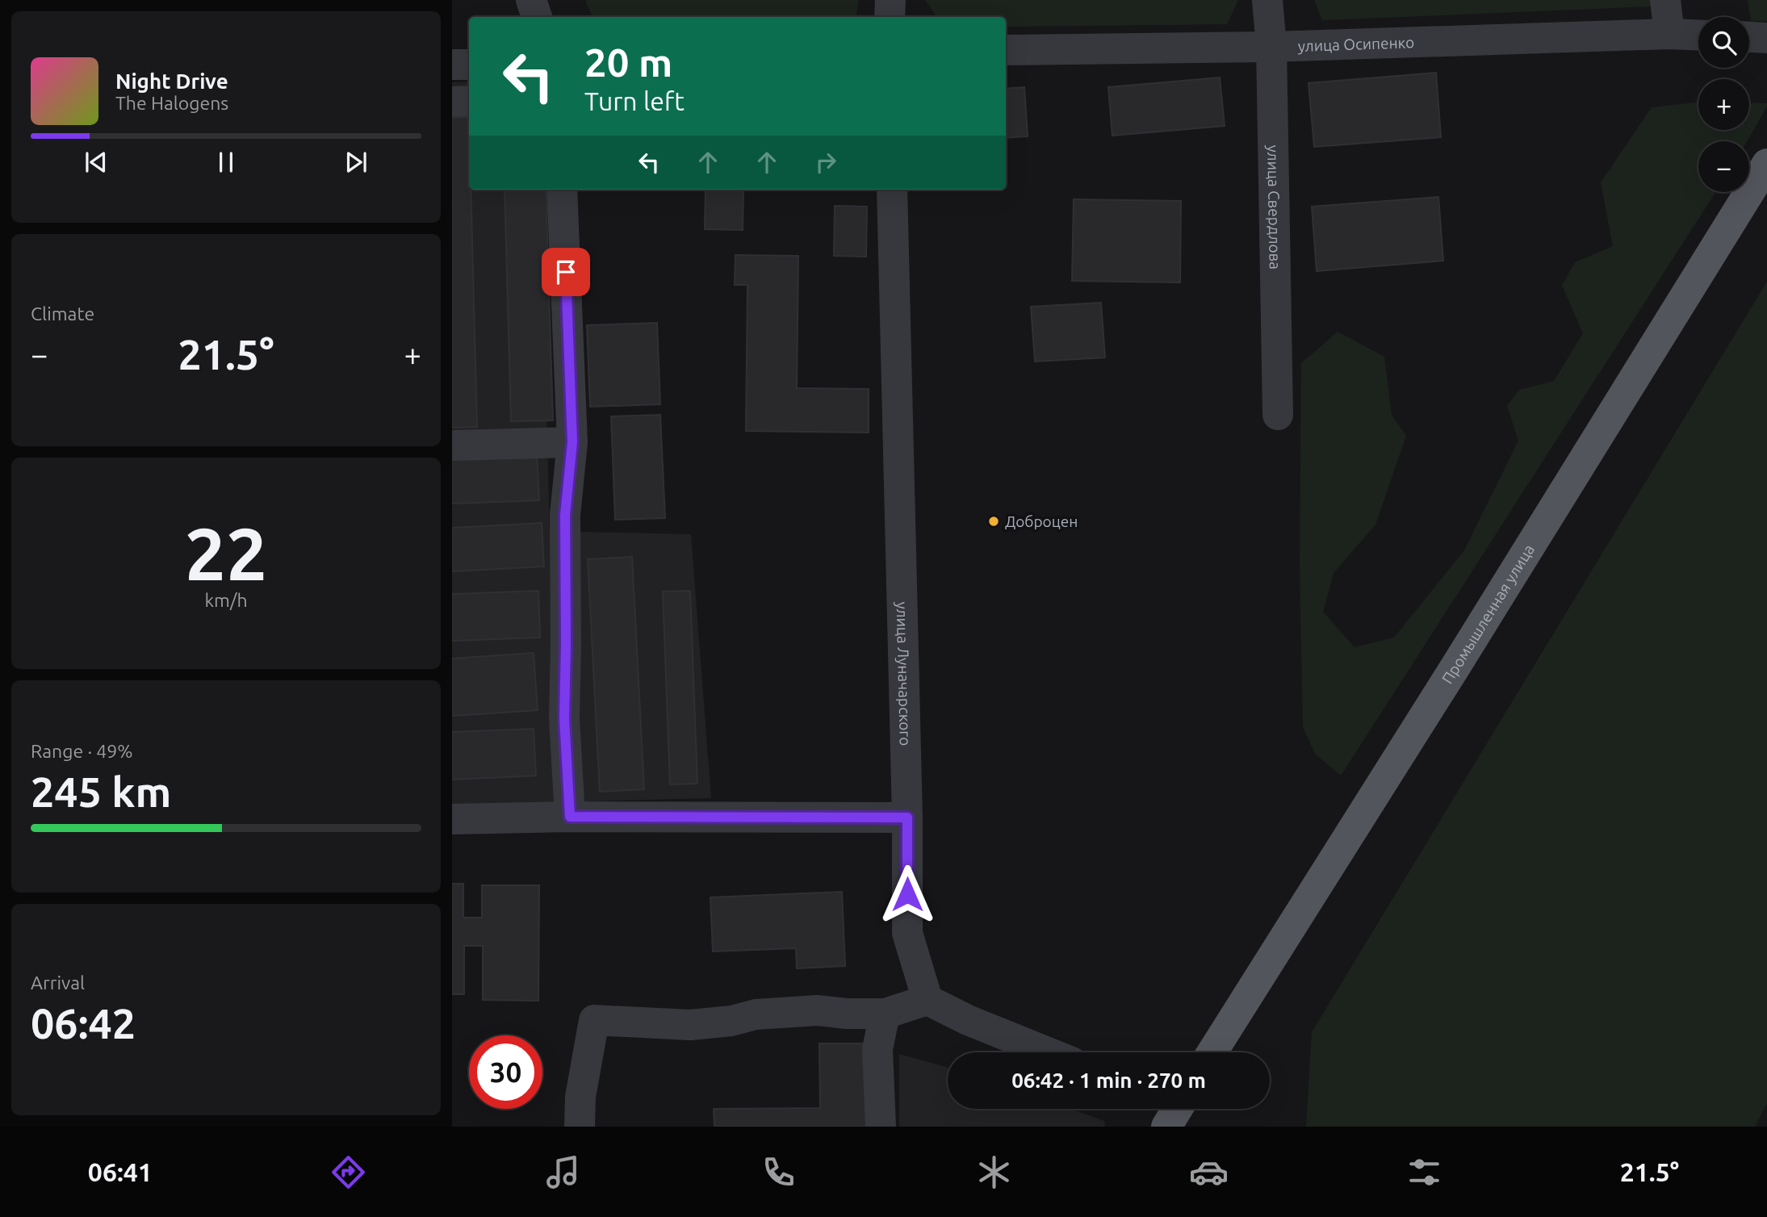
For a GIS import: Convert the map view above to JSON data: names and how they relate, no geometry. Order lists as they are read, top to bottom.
{
  "streets": {
    "main road": ["Промышленная улица"],
    "street": ["улица Осипенко", "улица Свердлова", "улица Луначарского"]
  },
  "crossings": [
    ["улица Осипенко", "улица Свердлова"]
  ],
  "places": ["Доброцен"],
  "page": {
    "map_buttons": ["+", "−"],
    "turn": ["20 m", "Turn left"],
    "song": ["Night Drive", "The Halogens"],
    "tile": [
      "Climate",
      ["22", "km/h"],
      ["Range · 49%", "245 km"],
      ["Arrival", "06:42"]
    ],
    "heat": ["−", "21.5°", "+"],
    "limit": "30",
    "trip": "06:42 · 1 min · 270 m",
    "tabs": ["06:41", "21.5°"]
  }
}
